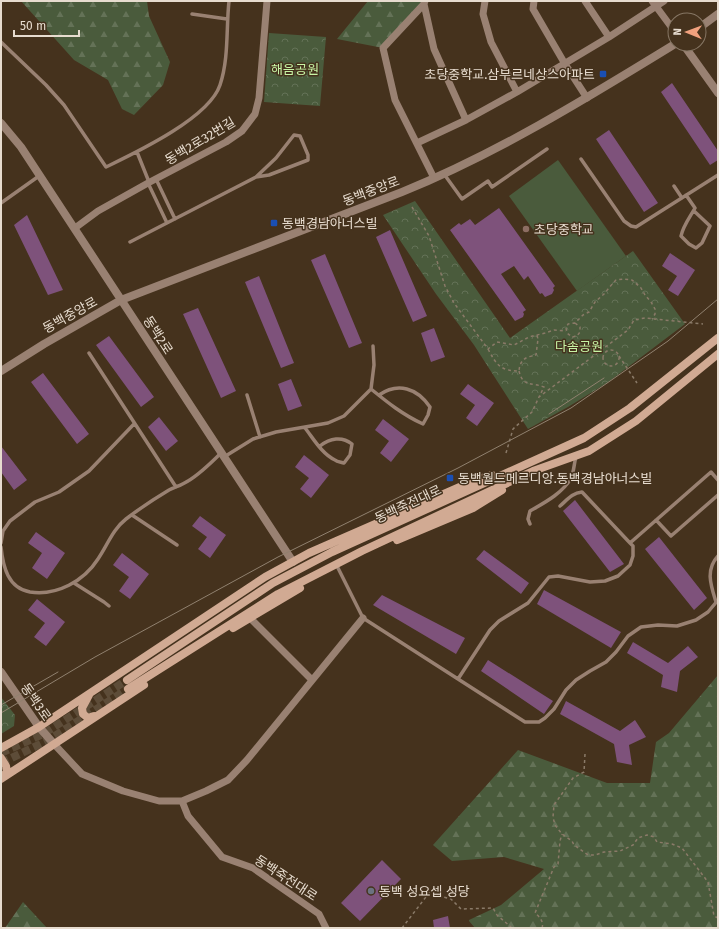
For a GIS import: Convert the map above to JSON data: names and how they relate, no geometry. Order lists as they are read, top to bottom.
{
  "streets": {
    "main road": ["동백죽전대로"],
    "street": [
      "동백2로32번길",
      "동백중앙로",
      "동백2로",
      "동백3로"
    ]
  },
  "crossings": [
    ["동백2로32번길", "동백2로"],
    ["동백중앙로", "동백2로"]
  ],
  "parks": ["해음공원", "다솜공원"],
  "places": {
    "transit": ["초당중학교.삼부르네상스아파트", "동백경남아너스빌", "동백월드메르디앙.동백경남아너스빌"],
    "other": ["초당중학교", "동백 성요셉 성당"]
  },
  "scale_bar": "50 m",
  "north": "left"
}
